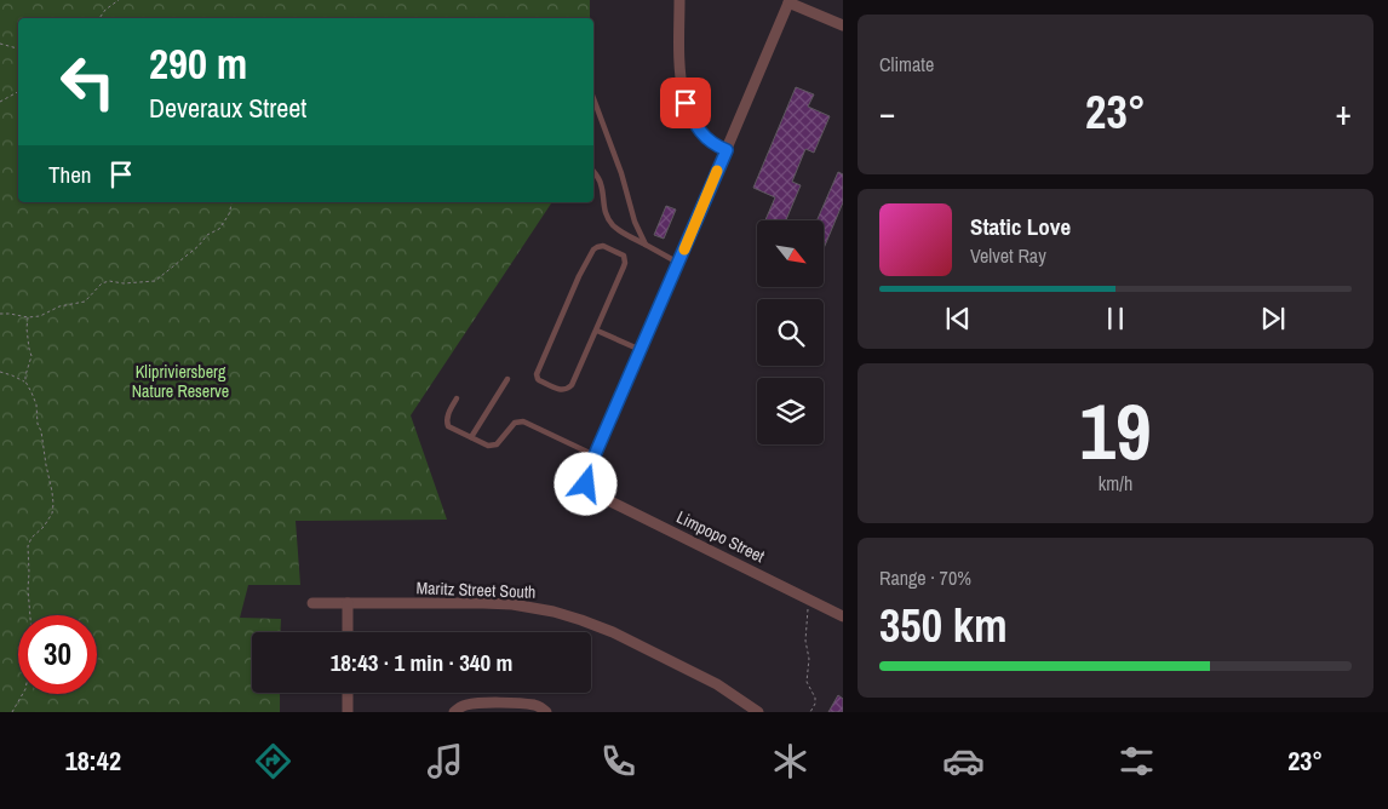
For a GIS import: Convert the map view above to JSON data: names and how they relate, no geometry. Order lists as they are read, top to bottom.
{
  "streets": {
    "street": ["Limpopo Street", "Maritz Street South"]
  },
  "parks": ["Klipriviersberg Nature Reserve"],
  "north": "bottom right",
  "page": {
    "tile": [
      "Climate",
      ["19", "km/h"],
      ["Range · 70%", "350 km"]
    ],
    "turn": ["290 m", "Deveraux Street"],
    "heat": ["−", "23°", "+"],
    "then": "Then",
    "song": ["Static Love", "Velvet Ray"],
    "limit": "30",
    "trip": "18:43 · 1 min · 340 m",
    "tabs": ["18:42", "23°"]
  }
}
